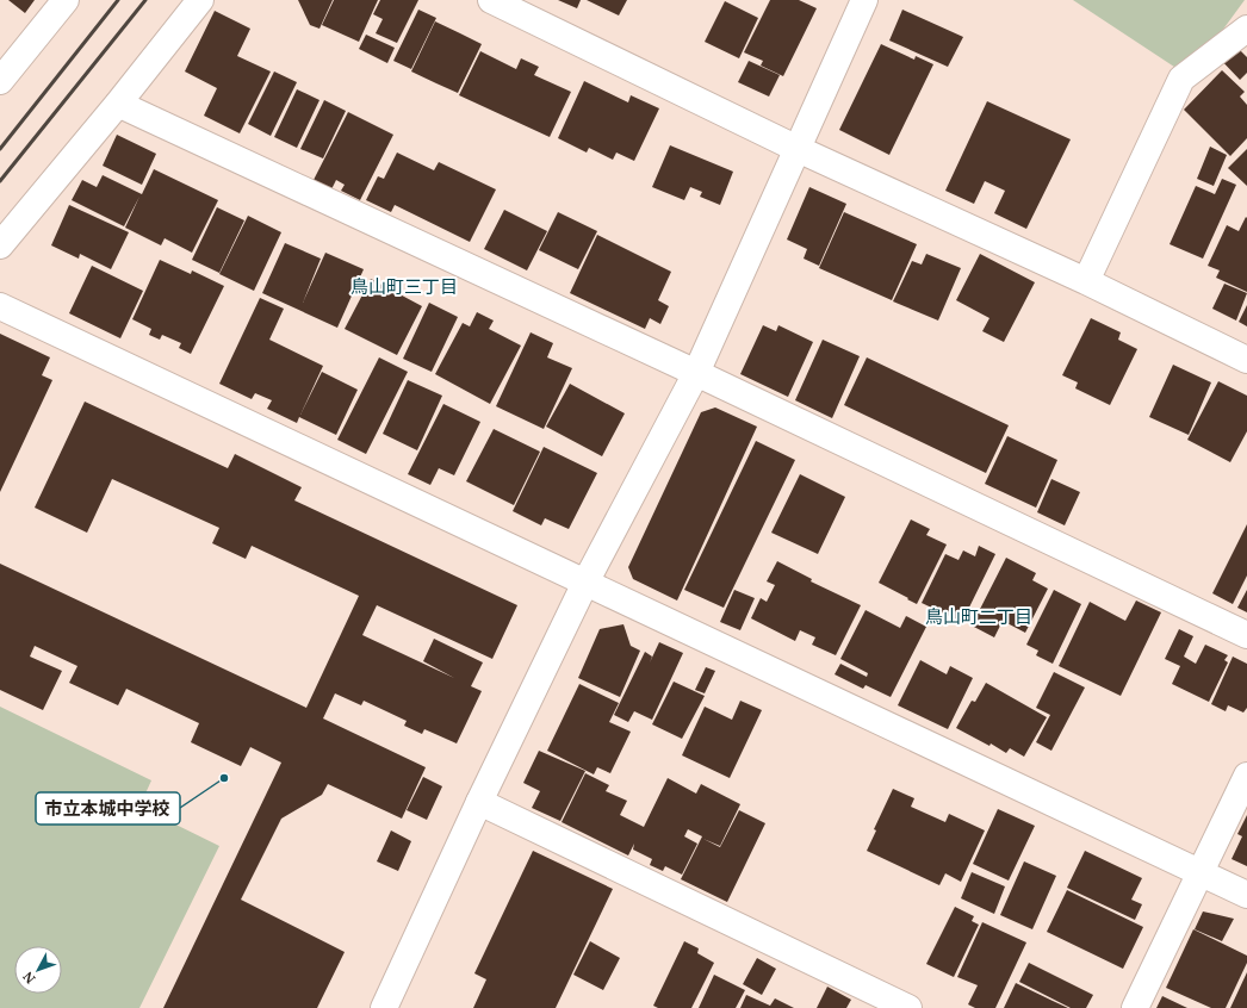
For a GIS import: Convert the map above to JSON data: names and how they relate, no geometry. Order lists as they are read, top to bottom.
{
  "districts": ["鳥山町三丁目", "鳥山町二丁目"],
  "places": ["市立本城中学校"],
  "north": "bottom left"
}
